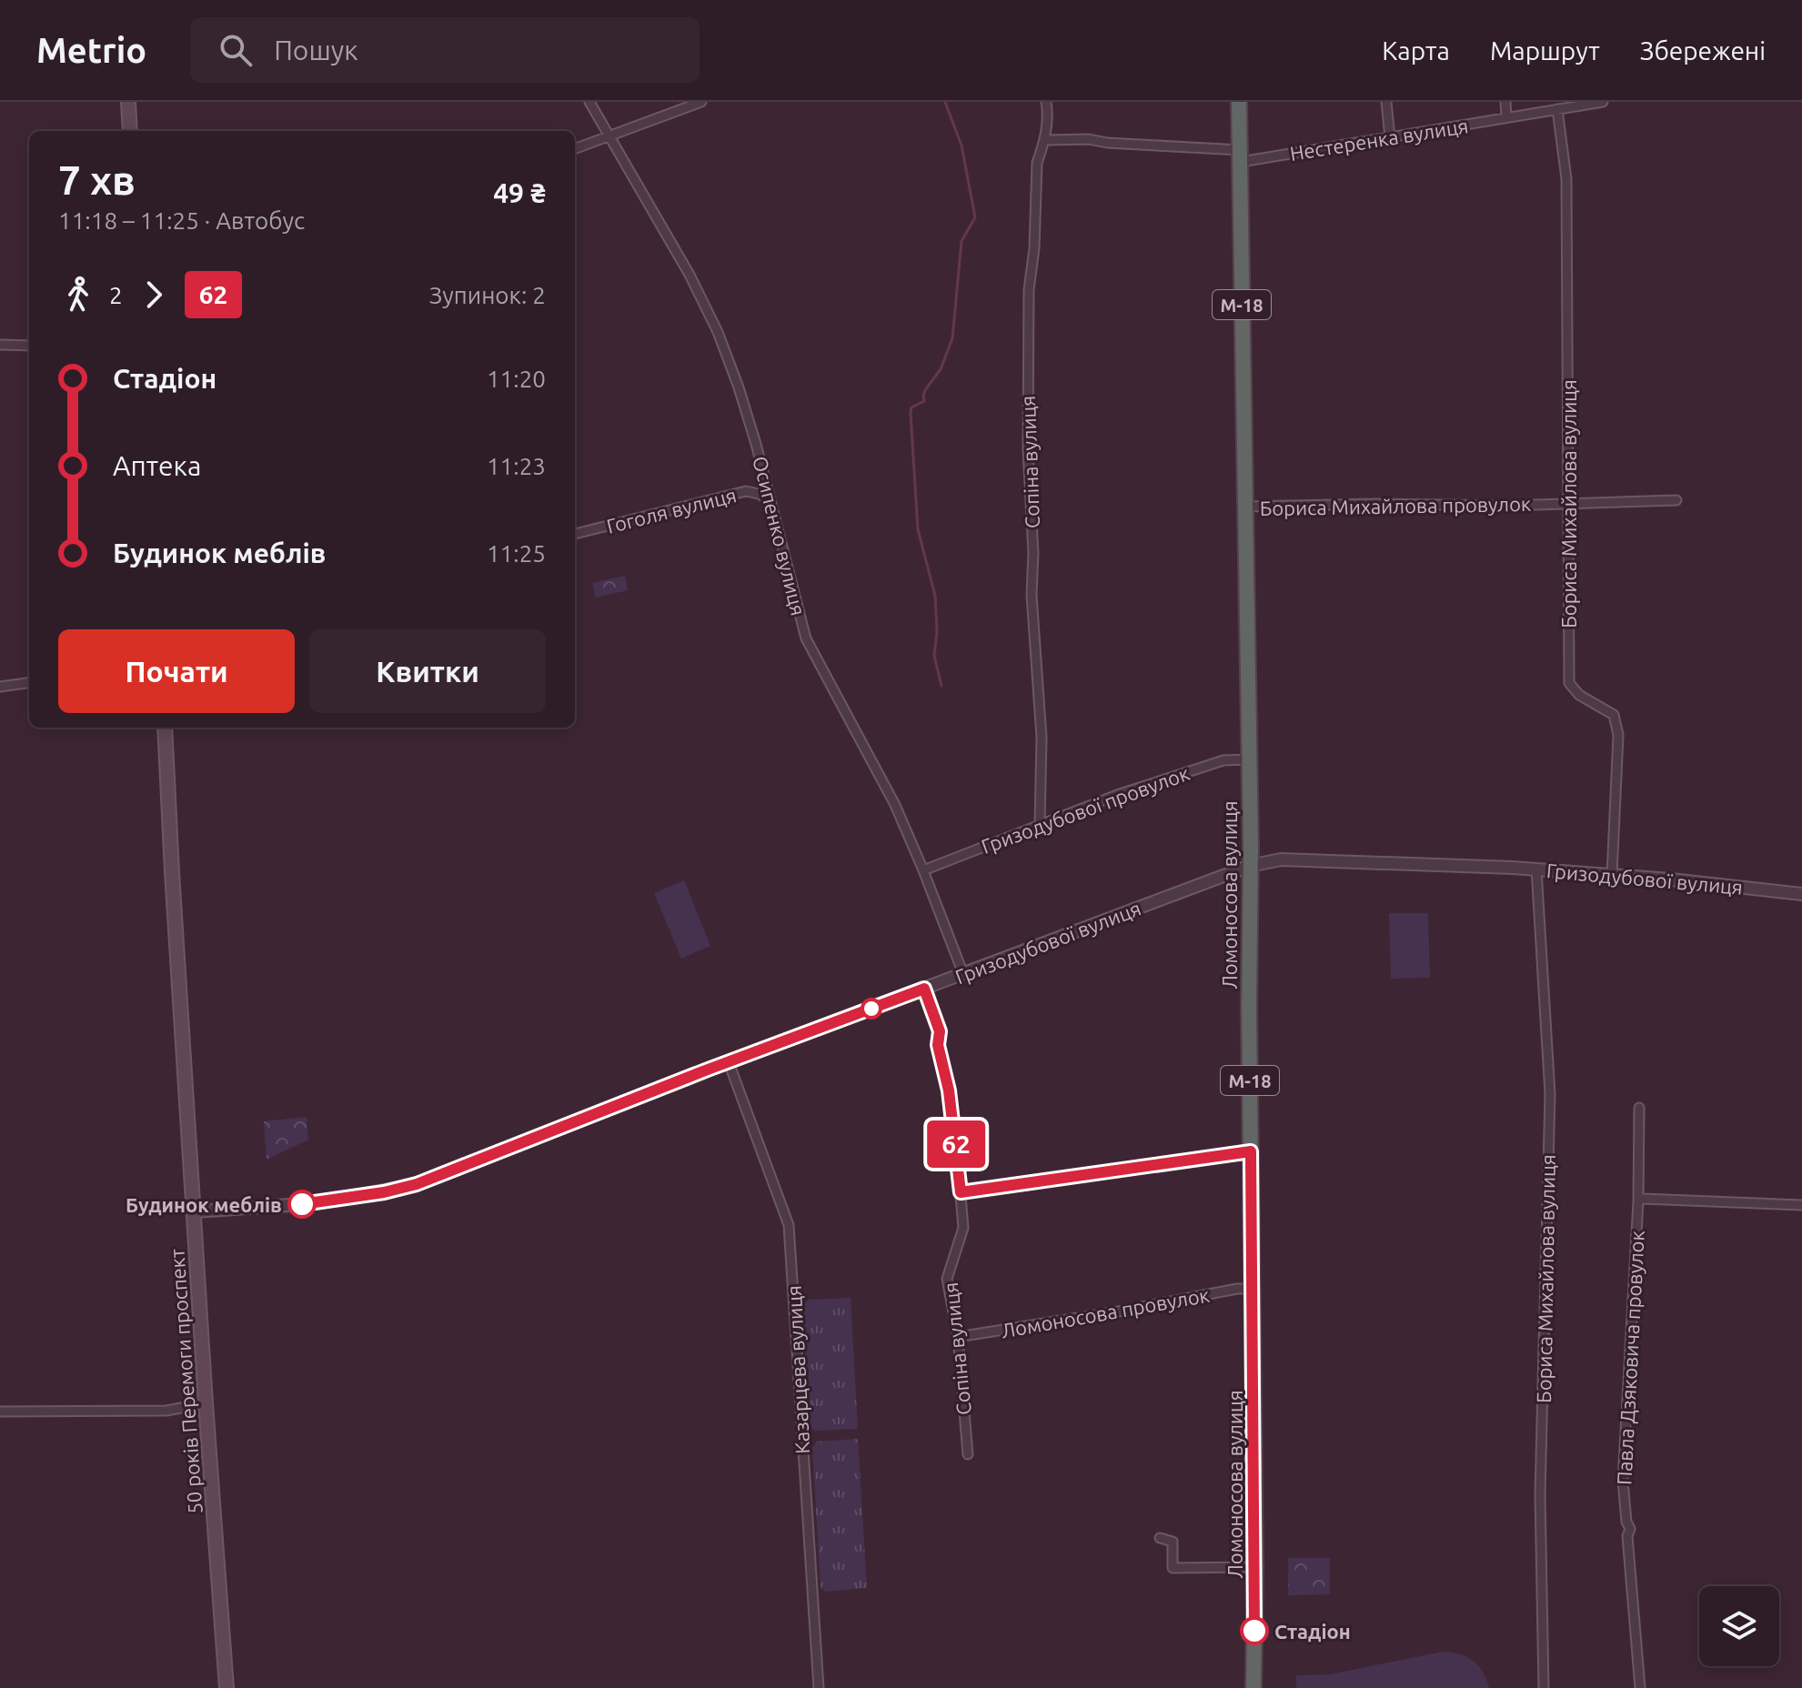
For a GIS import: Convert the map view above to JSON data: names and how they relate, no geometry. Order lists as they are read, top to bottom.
{
  "streets": {
    "highway": ["М-18", "Ломоносова вулиця"],
    "main road": ["50 років Перемоги проспект"],
    "street": [
      "Нестеренка вулиця",
      "Сопіна вулиця",
      "Бориса Михайлова вулиця",
      "Бориса Михайлова провулок",
      "Гоголя вулиця",
      "Осипенко вулиця",
      "Гризодубової провулок",
      "Гризодубової вулиця",
      "Ломоносова провулок",
      "Павла Дзяковича провулок",
      "Казарцева вулиця"
    ]
  },
  "crossings": [
    ["Нестеренка вулиця", "Сопіна вулиця"],
    ["Нестеренка вулиця", "Бориса Михайлова вулиця"],
    ["Нестеренка вулиця", "Ломоносова вулиця"],
    ["Сопіна вулиця", "Гризодубової провулок"],
    ["Сопіна вулиця", "Гризодубової вулиця"],
    ["Сопіна вулиця", "Ломоносова провулок"],
    ["Бориса Михайлова вулиця", "Бориса Михайлова провулок"],
    ["Бориса Михайлова вулиця", "Гризодубової вулиця"],
    ["Бориса Михайлова провулок", "Ломоносова вулиця"],
    ["Гоголя вулиця", "Осипенко вулиця"],
    ["Осипенко вулиця", "Гризодубової провулок"],
    ["Осипенко вулиця", "Гризодубової вулиця"],
    ["Гризодубової провулок", "Ломоносова вулиця"],
    ["Гризодубової вулиця", "Ломоносова вулиця"],
    ["Гризодубової вулиця", "Казарцева вулиця"],
    ["Гризодубової вулиця", "50 років Перемоги проспект"],
    ["Ломоносова вулиця", "Ломоносова провулок"]
  ],
  "places": ["Будинок меблів", "Стадіон"],
  "lines": ["bus line 62"],
  "page": {
    "header": "Metrio",
    "search": "Пошук",
    "nav": ["Карта", "Маршрут", "Збережені"],
    "on_map": "62",
    "heading": ["7 хв", "11:18 – 11:25 · Автобус", "49 ₴"],
    "legs": ["2", "62", "Зупинок: 2"],
    "list": [
      {
        "name": "Стадіон",
        "value": "11:20"
      },
      {
        "name": "Аптека",
        "value": "11:23"
      },
      {
        "name": "Будинок меблів",
        "value": "11:25"
      }
    ],
    "buttons": ["Почати", "Квитки"]
  }
}
